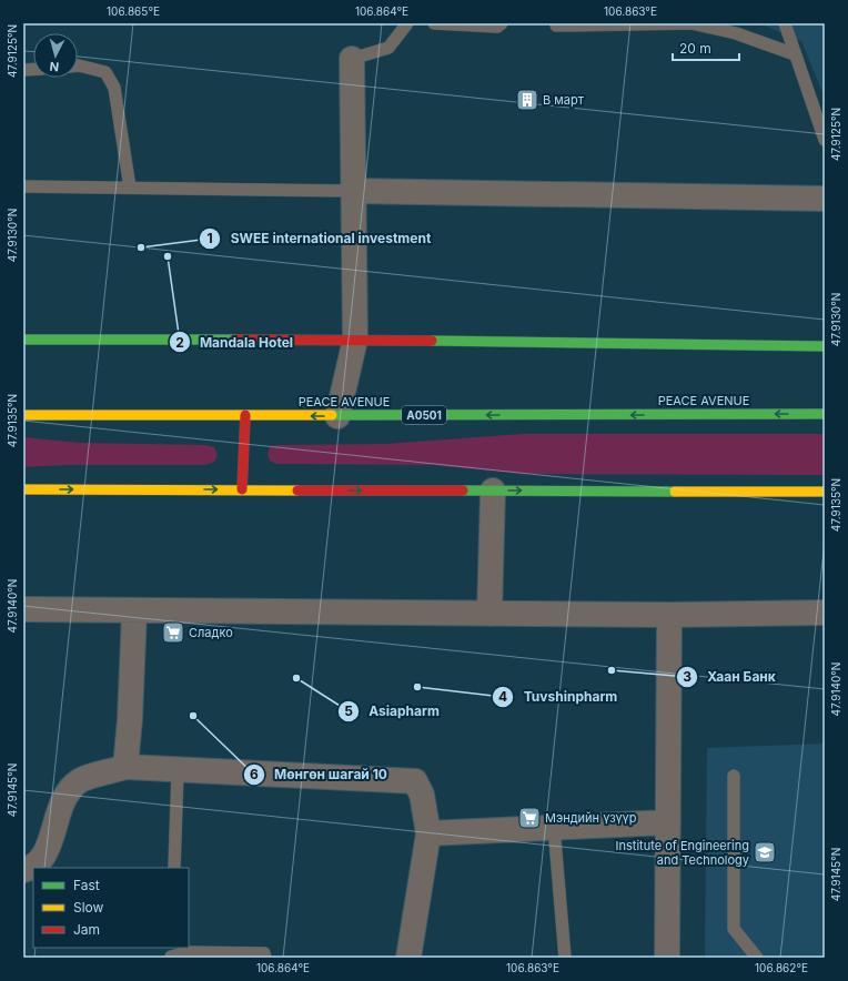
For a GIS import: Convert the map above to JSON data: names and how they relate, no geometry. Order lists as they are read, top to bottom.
{
  "streets": {
    "main road": ["PEACE AVENUE", "A0501"]
  },
  "places": {
    "building": ["В март"],
    "other": [
      "SWEE international investment",
      "Mandala Hotel",
      "Хаан Банк",
      "Asiapharm",
      "Tuvshinpharm",
      "Мөнгөн шагай 10"
    ],
    "supermarket": ["Сладко", "Мэндийн үзүүр"],
    "school or university": ["Institute of Engineering and Technology"]
  },
  "legend": ["Fast", "Slow", "Jam"],
  "scale_bar": "20 m",
  "north": "bottom",
  "coordinates": [
    "106.865°E",
    "106.864°E",
    "106.863°E",
    "47.9125°N",
    "47.9130°N",
    "47.9135°N",
    "47.9140°N",
    "47.9145°N",
    "106.862°E"
  ]
}
